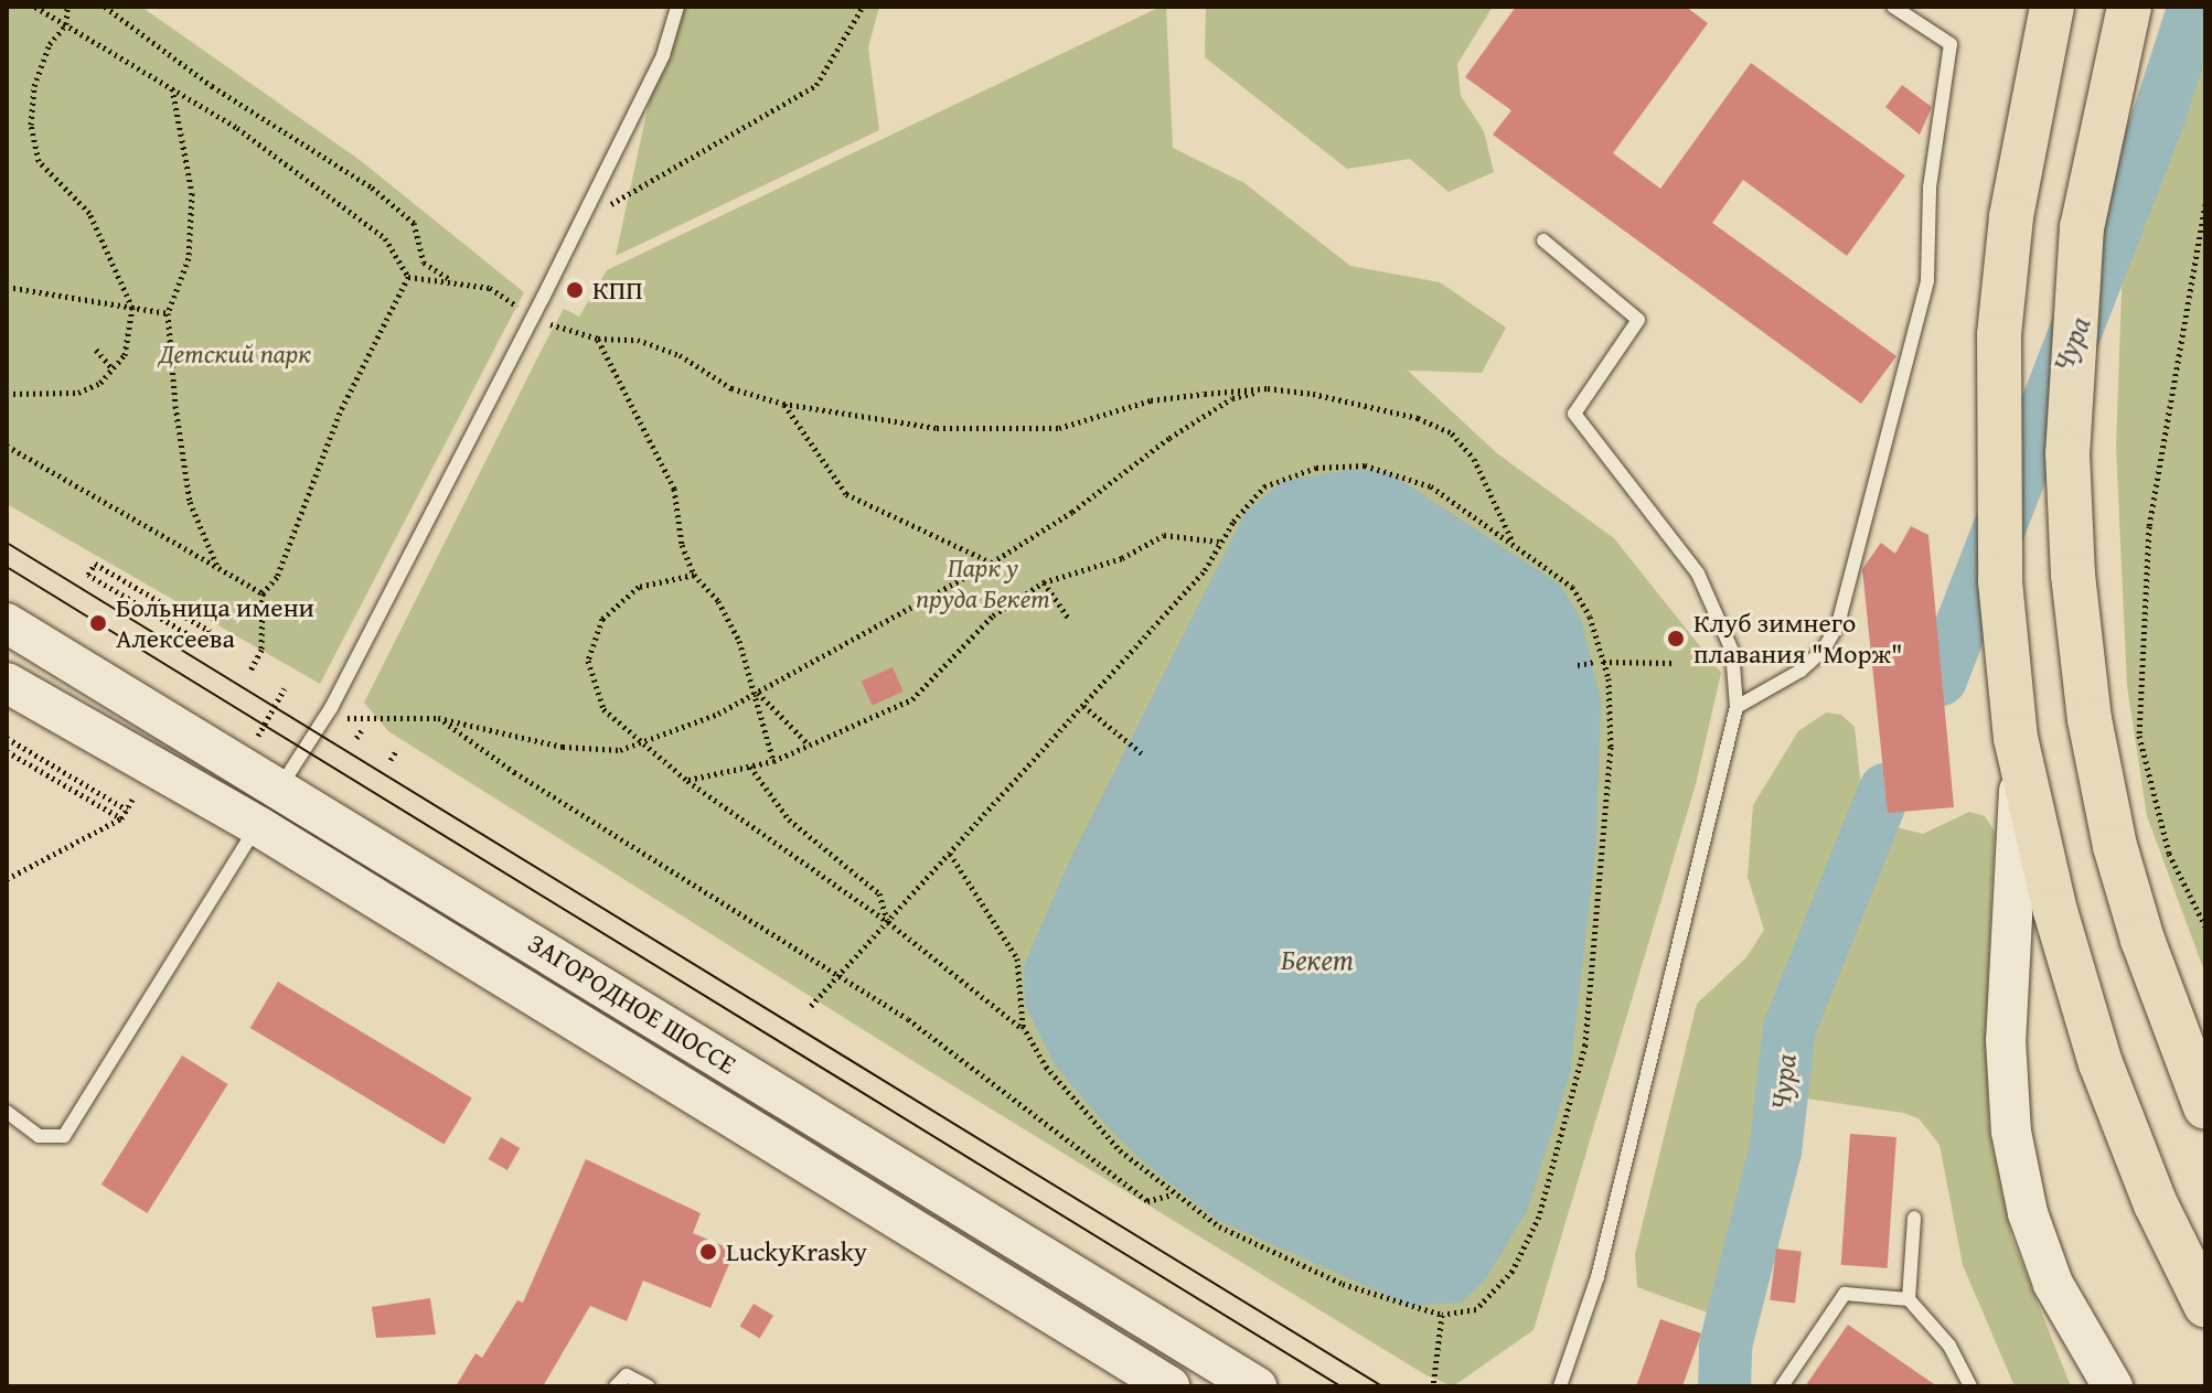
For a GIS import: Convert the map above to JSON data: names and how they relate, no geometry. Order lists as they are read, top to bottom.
{
  "streets": {
    "main road": ["ЗАГОРОДНОЕ ШОССЕ"]
  },
  "water": ["Чура", "Бекет"],
  "parks": ["Детский парк", "Парк у пруда Бекет"],
  "places": [
    "КПП",
    "Больница имени Алексеева",
    "Клуб зимнего плавания \"Морж\"",
    "LuckyKrasky"
  ]
}
